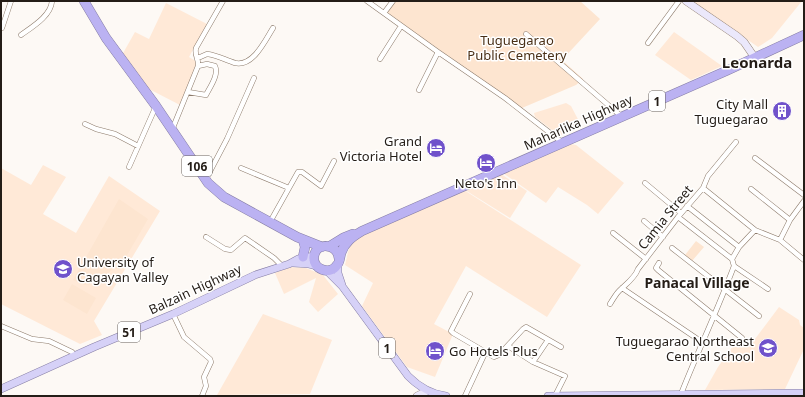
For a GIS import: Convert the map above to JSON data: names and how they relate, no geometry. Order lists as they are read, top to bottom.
{
  "streets": {
    "highway": ["1", "Maharlika Highway", "106"],
    "main road": ["Balzain Highway", "51"],
    "street": ["Camia Street"]
  },
  "crossings": [
    ["1", "Maharlika Highway"],
    ["1", "106"],
    ["1", "51"],
    ["Maharlika Highway", "106"],
    ["Maharlika Highway", "51"],
    ["106", "51"],
    ["Balzain Highway", "51"]
  ],
  "districts": ["Leonarda", "Panacal Village"],
  "parks": ["Tuguegarao Public Cemetery"],
  "places": {
    "building": ["City Mall Tuguegarao"],
    "hotel": ["Grand Victoria Hotel", "Neto's Inn", "Go Hotels Plus"],
    "school or university": ["University of Cagayan Valley", "Tuguegarao Northeast Central School"]
  }
}
